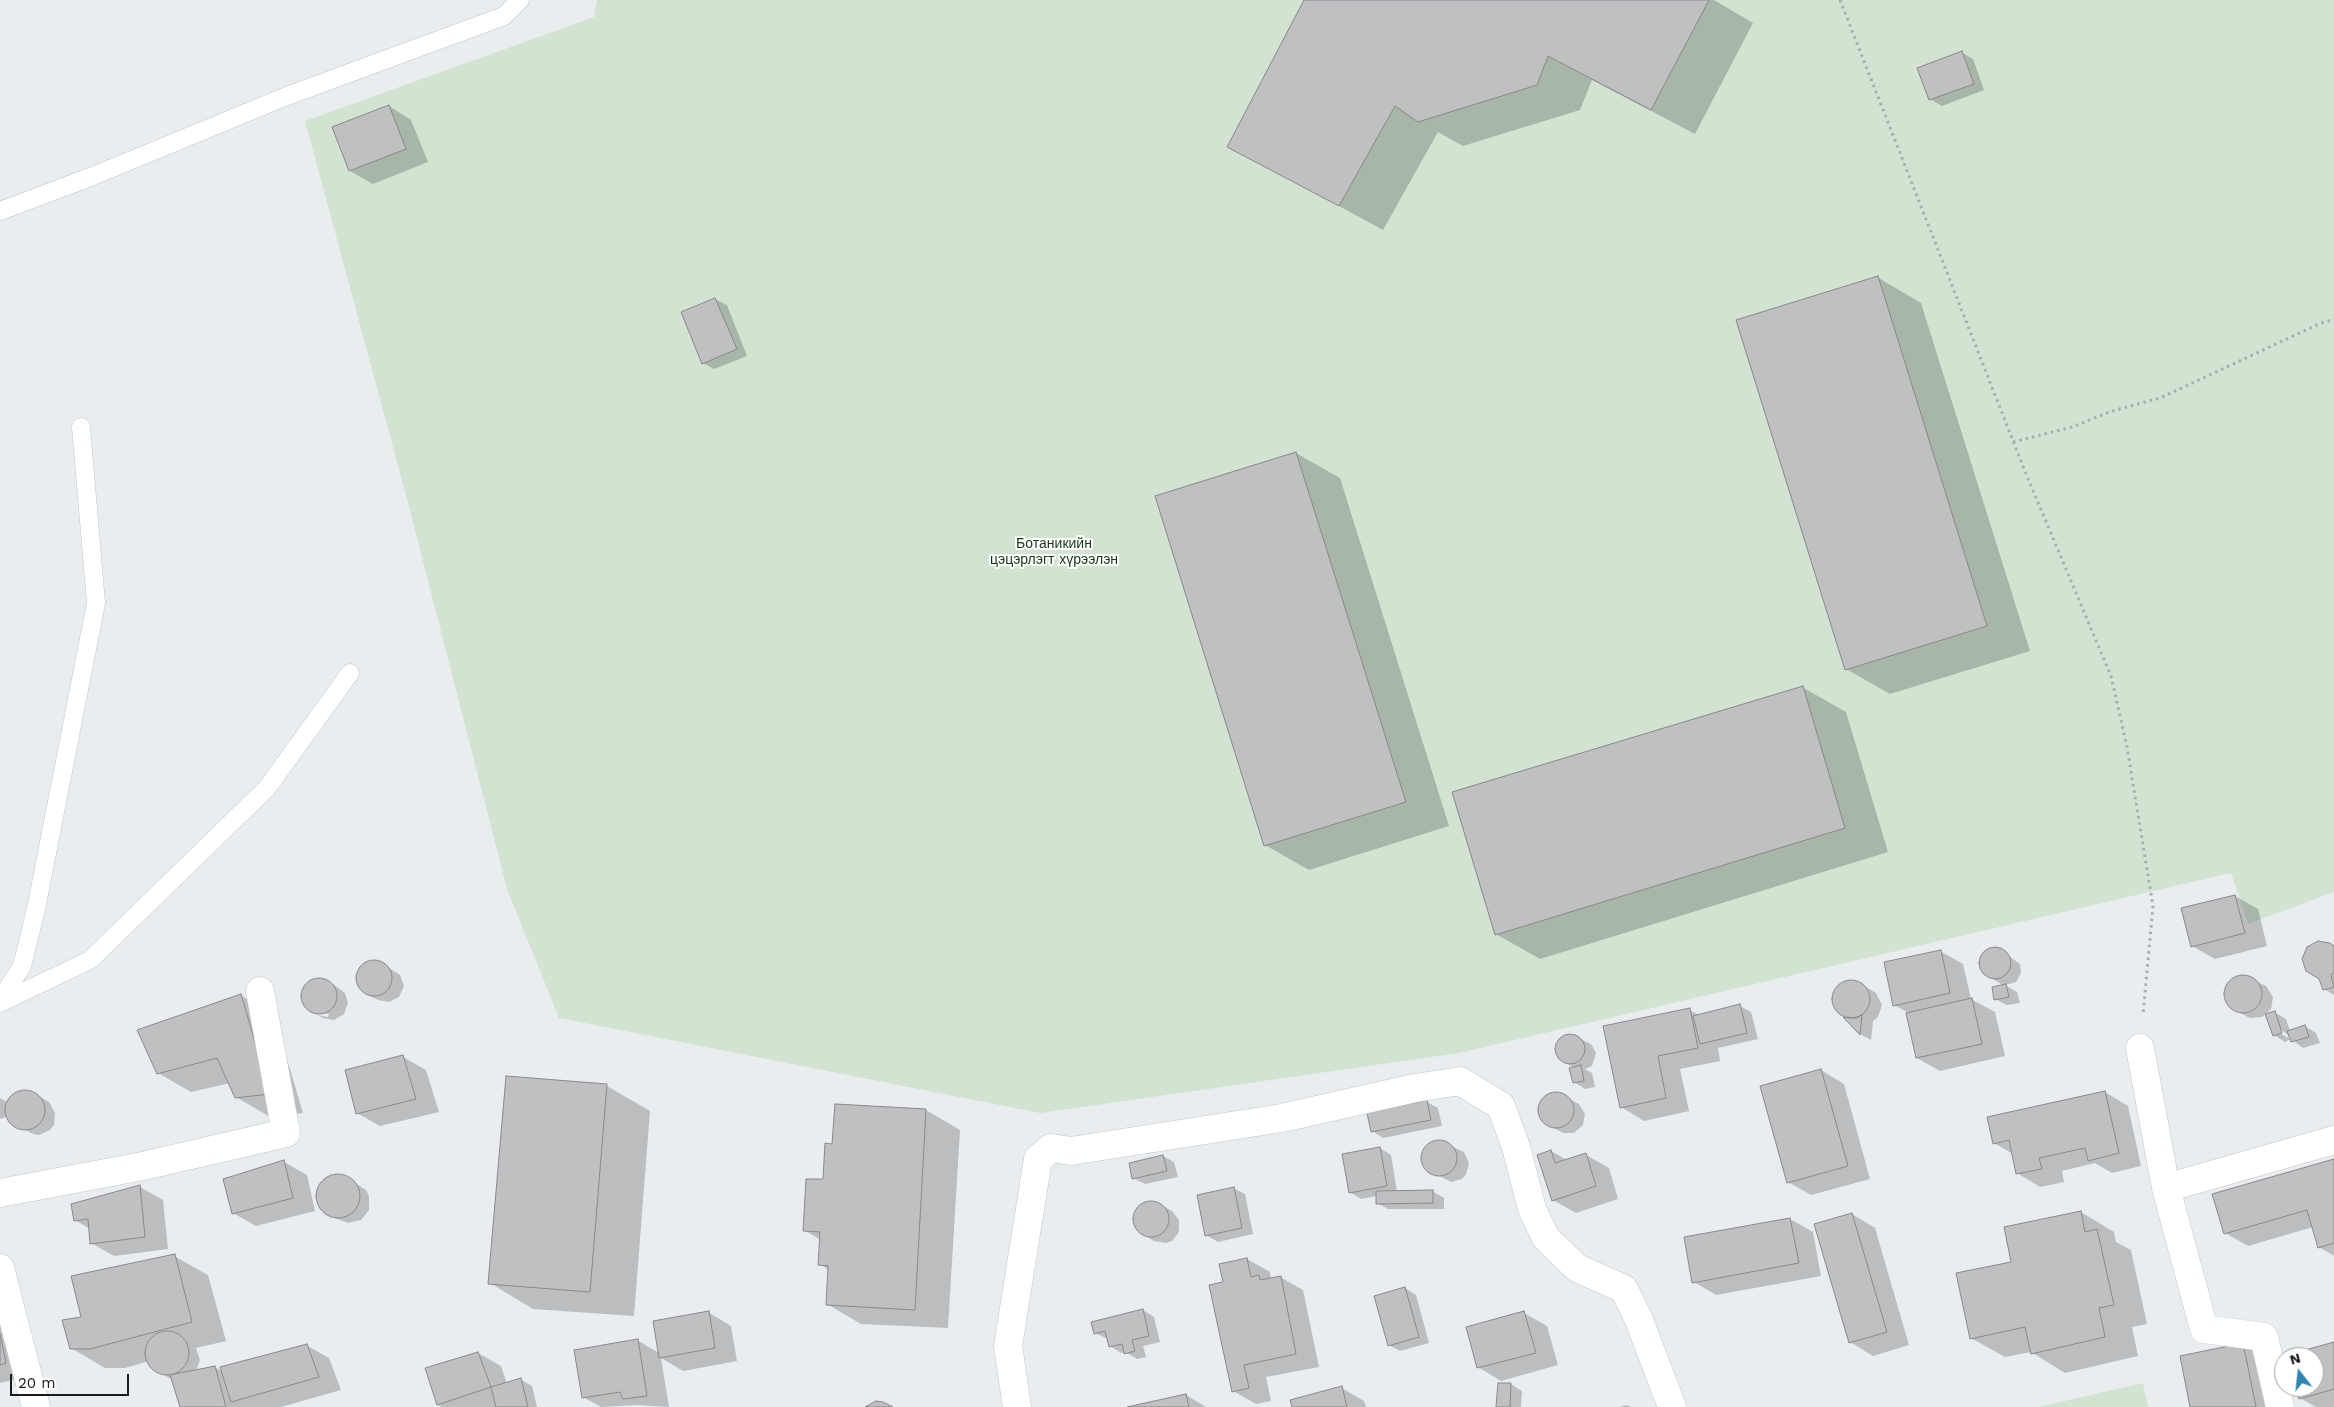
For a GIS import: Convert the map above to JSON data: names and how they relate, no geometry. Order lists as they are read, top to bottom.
{
  "parks": ["Ботаникийн цэцэрлэгт хүрээлэн"],
  "scale_bar": "20 m",
  "north": "top"
}
